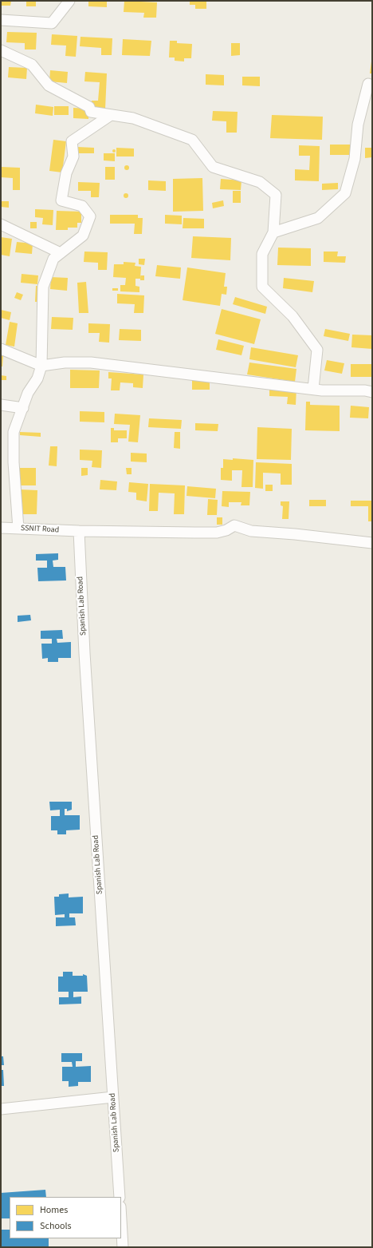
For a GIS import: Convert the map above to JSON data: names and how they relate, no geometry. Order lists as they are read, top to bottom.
{
  "streets": {
    "street": ["SSNIT Road", "Spanish Lab Road"]
  },
  "crossings": [
    ["SSNIT Road", "Spanish Lab Road"]
  ],
  "legend": ["Homes", "Schools"]
}
